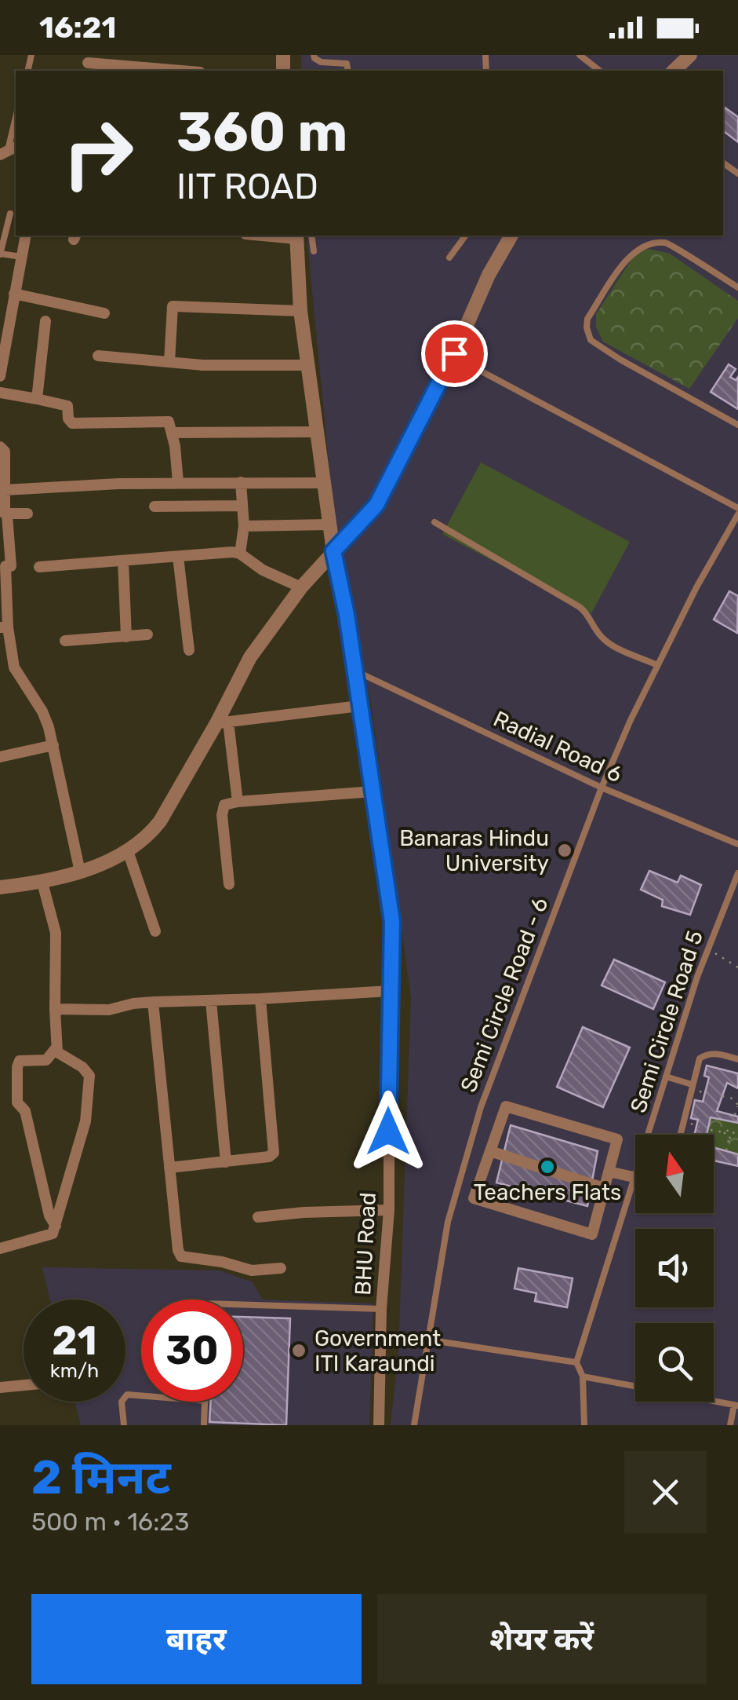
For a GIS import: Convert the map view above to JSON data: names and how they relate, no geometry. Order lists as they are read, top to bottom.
{
  "streets": {
    "street": ["BHU Road"],
    "lane": ["Radial Road 6", "Semi Circle Road - 6", "Semi Circle Road 5"]
  },
  "crossings": [
    ["Radial Road 6", "Semi Circle Road - 6"]
  ],
  "places": ["Banaras Hindu University", "Teachers Flats", "Government ITI Karaundi"],
  "north": "top",
  "page": {
    "status": "16:21",
    "turn": ["360 m", "IIT ROAD"],
    "speed": "21 km/h",
    "limit": "30",
    "heading": ["2 मिनट", "500 m · 16:23"],
    "buttons": ["बाहर", "शेयर करें"]
  }
}
